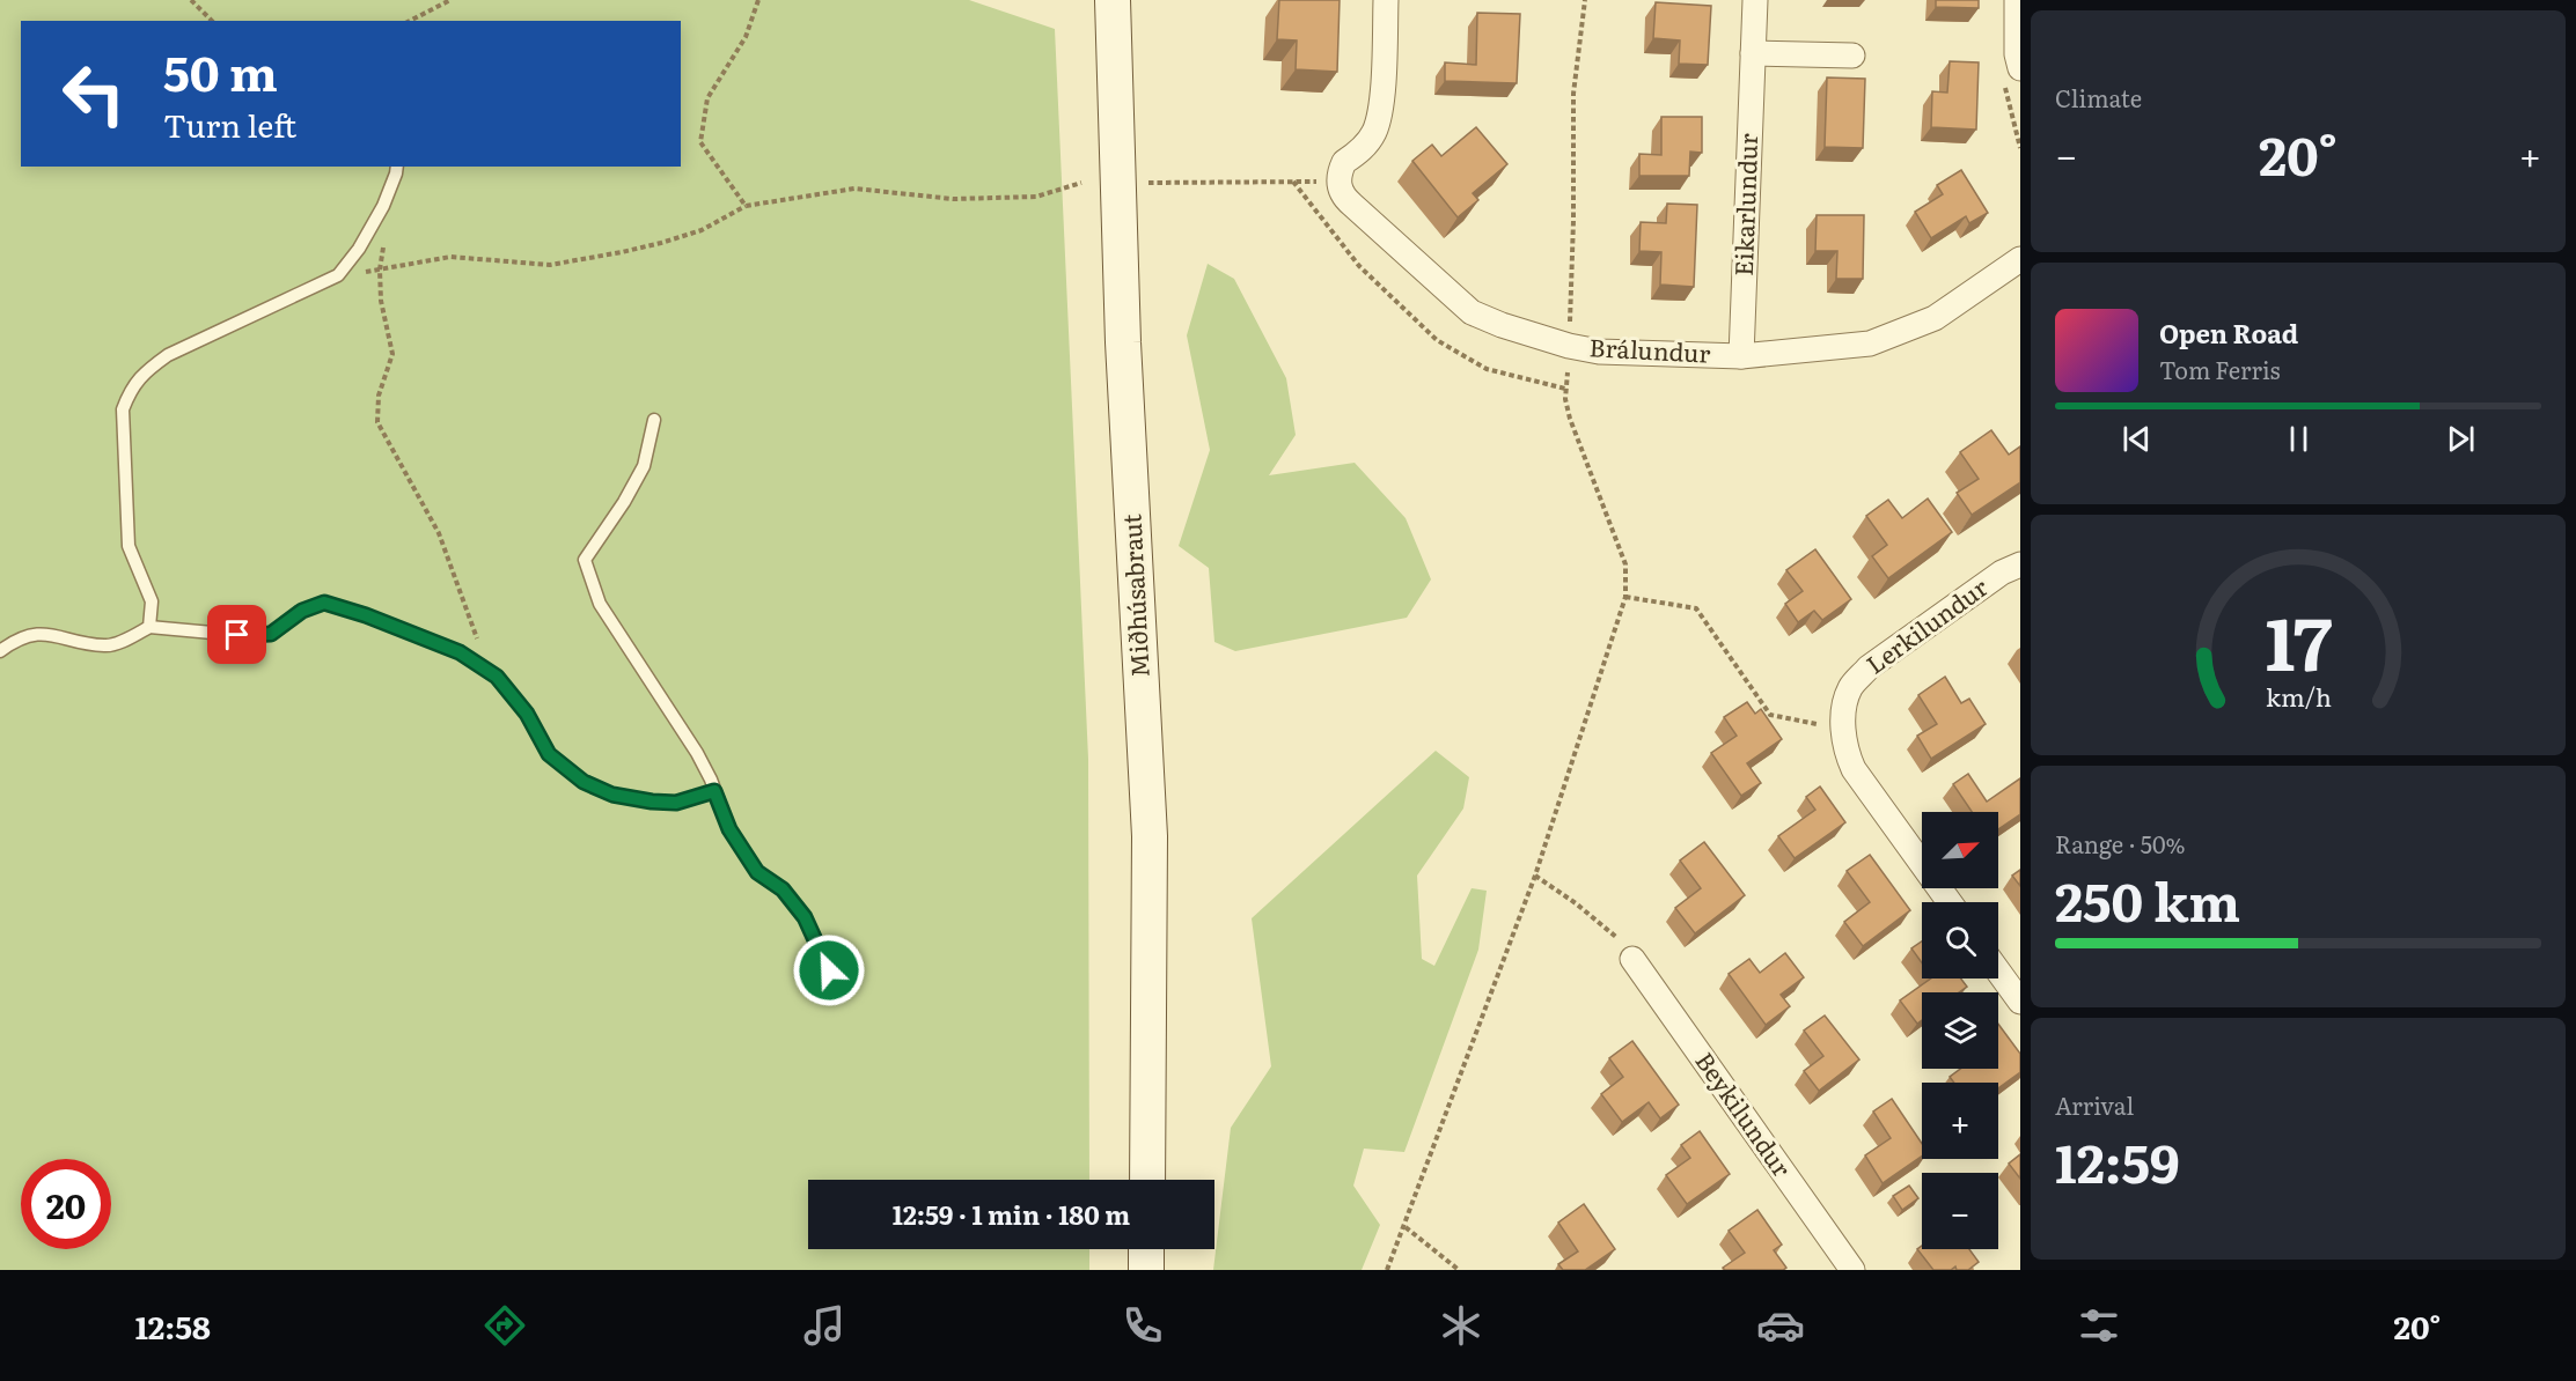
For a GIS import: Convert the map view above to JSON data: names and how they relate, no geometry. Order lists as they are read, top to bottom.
{
  "streets": {
    "street": [
      "Eikarlundur",
      "Brálundur",
      "Miðhúsabraut",
      "Lerkilundur",
      "Beykilundur"
    ]
  },
  "crossings": [
    ["Eikarlundur", "Brálundur"]
  ],
  "north": "top right",
  "page": {
    "tile": [
      "Climate",
      ["Range · 50%", "250 km"],
      ["Arrival", "12:59"]
    ],
    "turn": ["50 m", "Turn left"],
    "heat": ["−", "20°", "+"],
    "song": ["Open Road", "Tom Ferris"],
    "map_buttons": ["+", "−"],
    "limit": "20",
    "trip": "12:59 · 1 min · 180 m",
    "tabs": ["12:58", "20°"],
    "gauge": ["17", "km/h"]
  }
}
